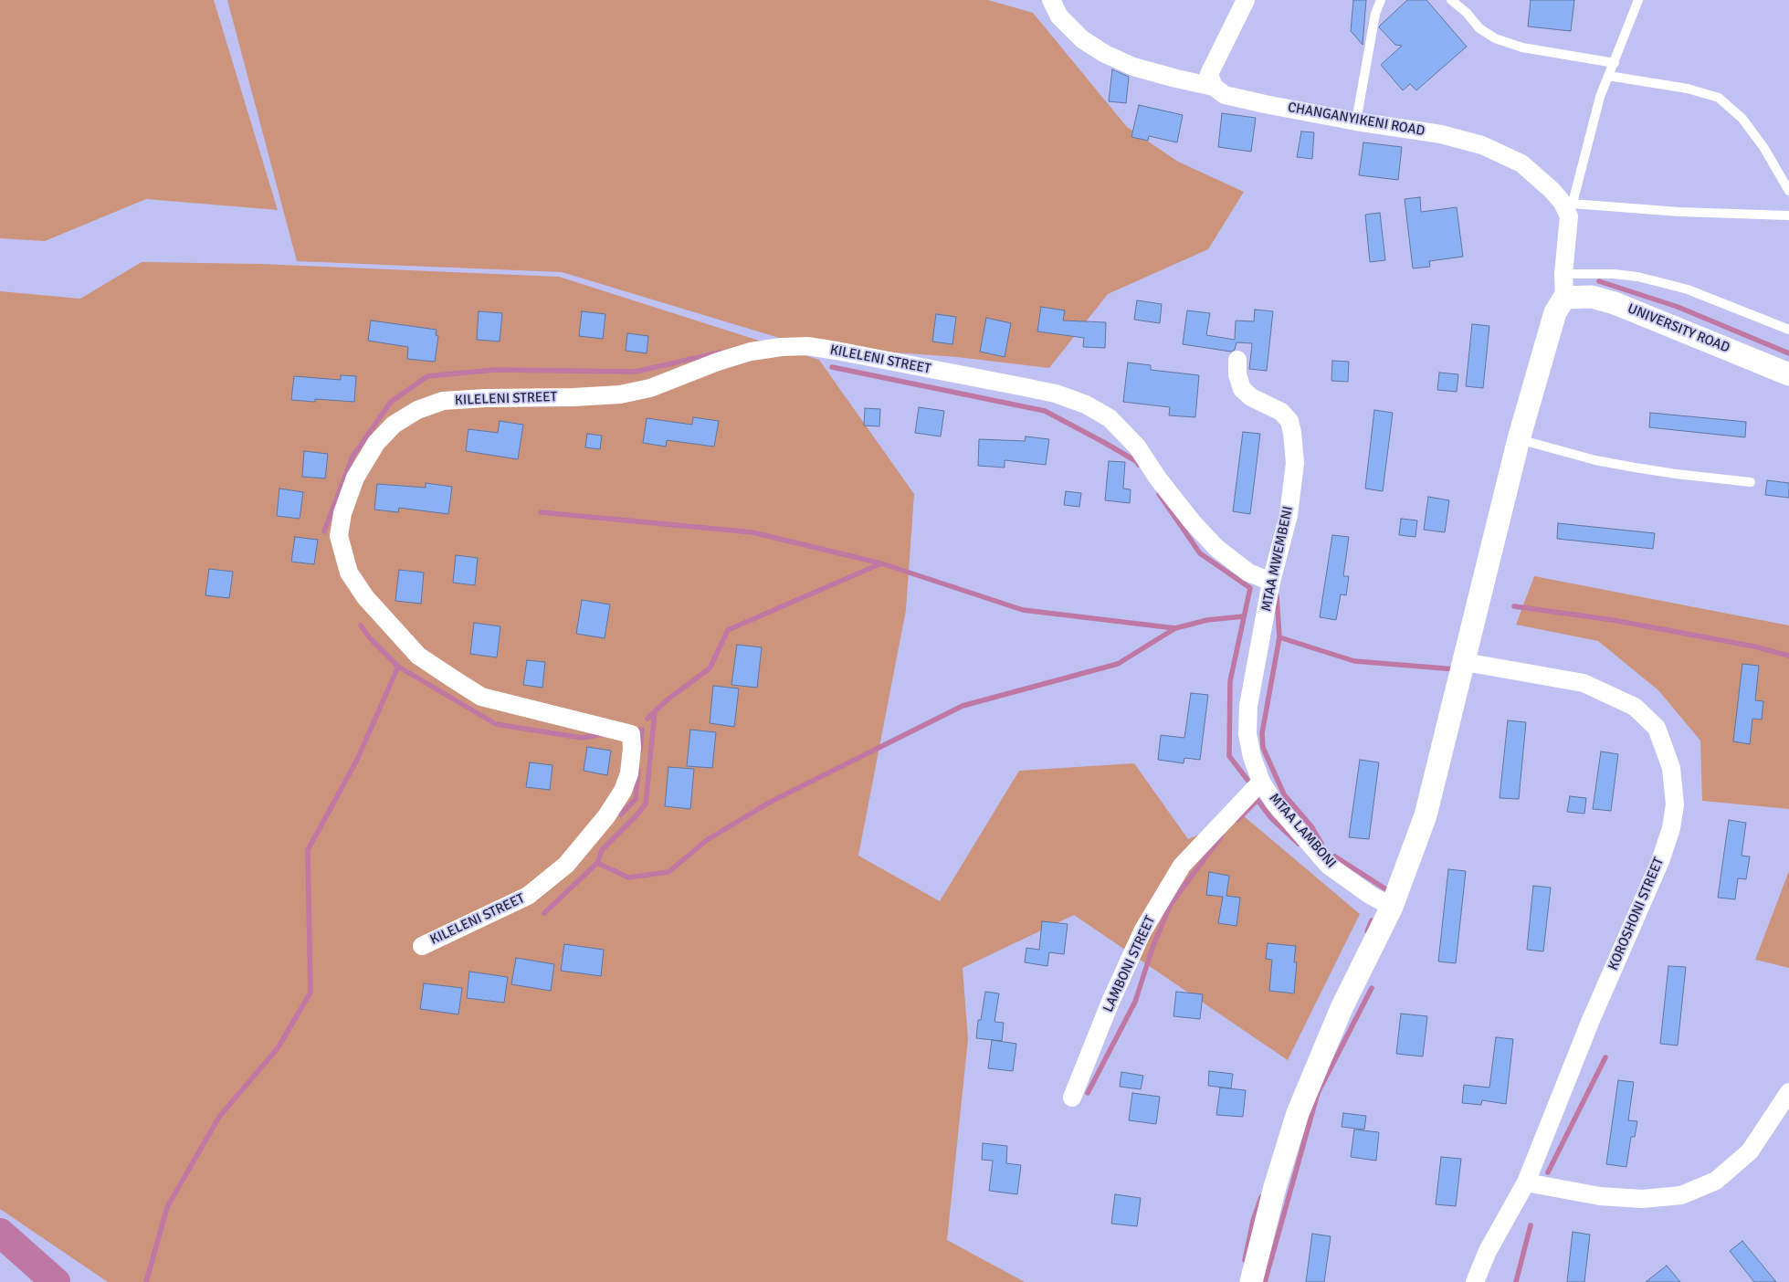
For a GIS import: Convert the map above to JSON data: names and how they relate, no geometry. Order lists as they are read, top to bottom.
{
  "streets": {
    "street": [
      "CHANGANYIKENI ROAD",
      "UNIVERSITY ROAD",
      "KILELENI STREET",
      "MTAA MWEMBENI",
      "MTAA LAMBONI",
      "KOROSHONI STREET",
      "LAMBONI STREET"
    ]
  },
  "crossings": [
    ["KILELENI STREET", "MTAA MWEMBENI"],
    ["MTAA MWEMBENI", "MTAA LAMBONI"],
    ["MTAA MWEMBENI", "LAMBONI STREET"],
    ["MTAA LAMBONI", "LAMBONI STREET"]
  ]
}
